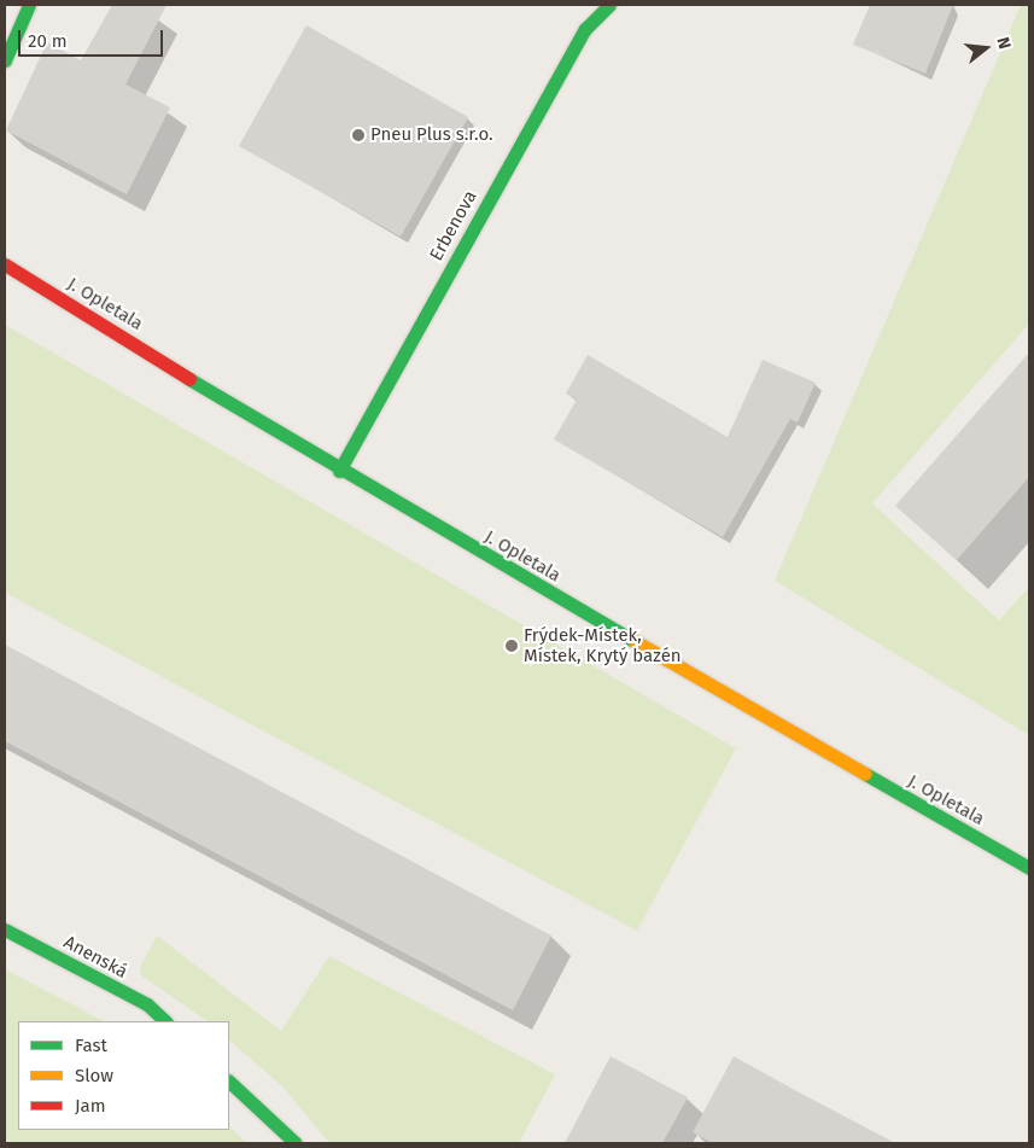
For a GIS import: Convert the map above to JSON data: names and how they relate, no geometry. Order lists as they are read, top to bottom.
{
  "streets": {
    "main road": ["Erbenova", "J. Opletala", "Anenská"]
  },
  "crossings": [
    ["Erbenova", "J. Opletala"]
  ],
  "places": ["Pneu Plus s.r.o.", "Frýdek-Místek, Místek, Krytý bazén"],
  "legend": ["Fast", "Slow", "Jam"],
  "scale_bar": "20 m",
  "north": "right"
}
